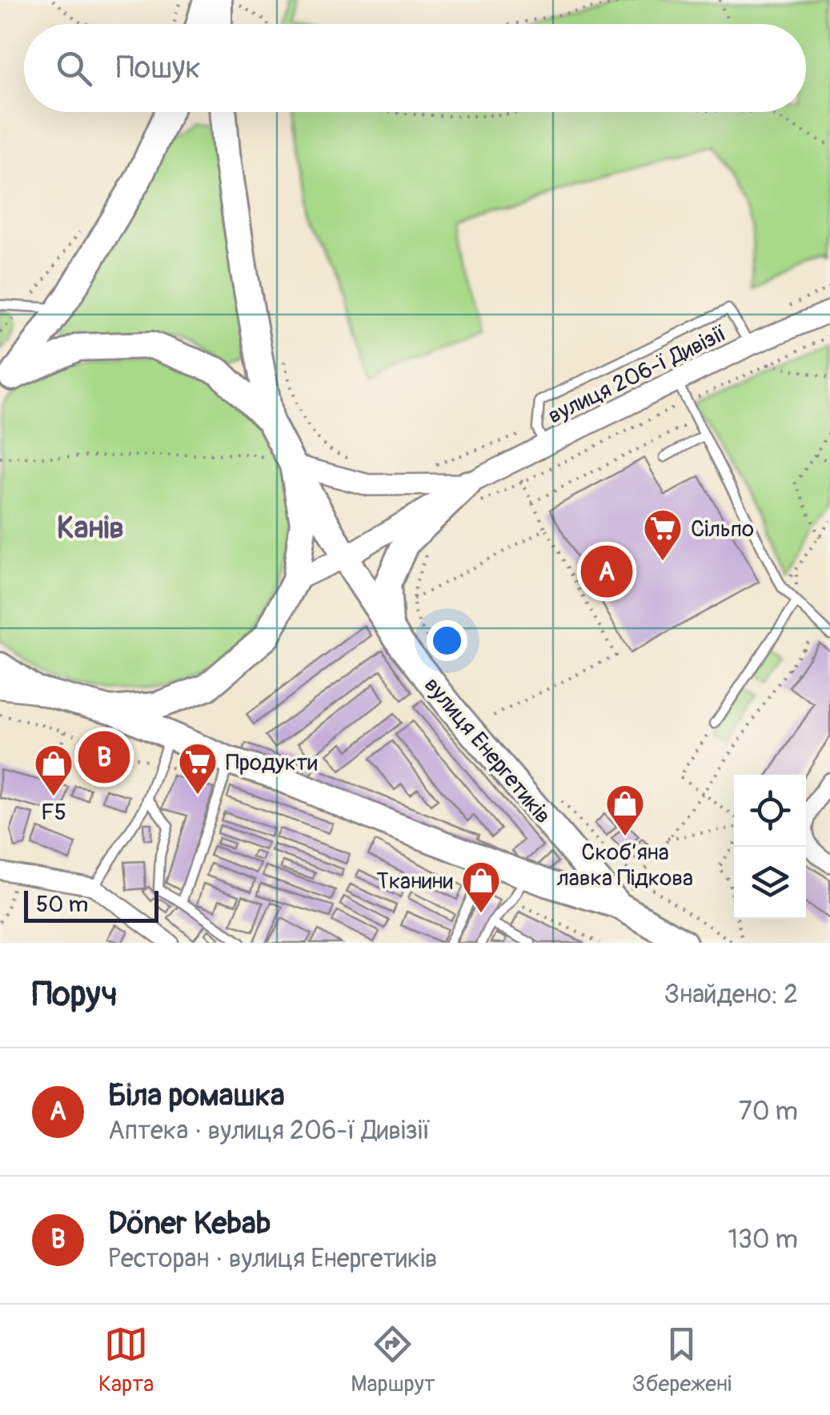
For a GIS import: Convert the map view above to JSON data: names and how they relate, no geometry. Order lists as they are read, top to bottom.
{
  "streets": {
    "main road": ["вулиця Енергетиків"],
    "street": ["вулиця 206-ї Дивізії"]
  },
  "crossings": [
    ["вулиця 206-ї Дивізії", "вулиця Енергетиків"]
  ],
  "districts": ["Канів"],
  "places": {
    "supermarket": ["Сільпо", "Продукти"],
    "shop": ["F5", "Скоб’яна лавка Підкова", "Тканини"]
  },
  "scale_bar": "50 m",
  "page": {
    "search": "Пошук",
    "pins": ["A", "B"],
    "scale": "50 m",
    "heading": ["Поруч", "Знайдено: 2"],
    "list": [
      {
        "mark": "A",
        "name": "Біла ромашка",
        "note": "Аптека · вулиця 206-ї Дивізії",
        "value": "70 m"
      },
      {
        "mark": "B",
        "name": "Döner Kebab",
        "note": "Ресторан · вулиця Енергетиків",
        "value": "130 m"
      }
    ],
    "nav": ["Карта", "Маршрут", "Збережені"]
  }
}
